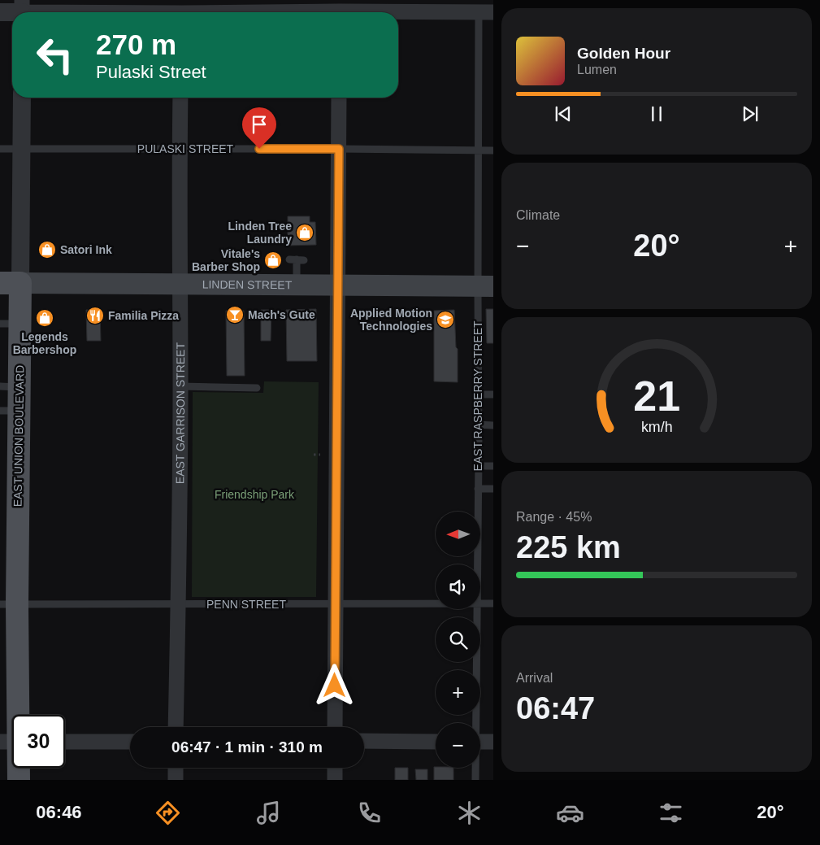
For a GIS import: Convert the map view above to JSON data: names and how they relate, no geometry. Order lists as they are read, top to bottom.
{
  "streets": {
    "main road": ["LINDEN STREET", "EAST UNION BOULEVARD"],
    "street": ["EAST GARRISON STREET"],
    "lane": ["PULASKI STREET", "EAST RASPBERRY STREET", "PENN STREET"]
  },
  "crossings": [
    ["PULASKI STREET", "EAST RASPBERRY STREET"],
    ["PULASKI STREET", "EAST GARRISON STREET"],
    ["PULASKI STREET", "EAST UNION BOULEVARD"],
    ["LINDEN STREET", "EAST RASPBERRY STREET"],
    ["LINDEN STREET", "EAST GARRISON STREET"],
    ["LINDEN STREET", "EAST UNION BOULEVARD"],
    ["EAST GARRISON STREET", "PENN STREET"],
    ["EAST UNION BOULEVARD", "PENN STREET"]
  ],
  "parks": ["Friendship Park"],
  "places": {
    "shop": [
      "Linden Tree Laundry",
      "Satori Ink",
      "Vitale's Barber Shop",
      "Legends Barbershop"
    ],
    "bar": ["Mach's Gute"],
    "restaurant": ["Familia Pizza"],
    "school or university": ["Applied Motion Technologies"]
  },
  "north": "left",
  "page": {
    "turn": ["270 m", "Pulaski Street"],
    "song": ["Golden Hour", "Lumen"],
    "tile": [
      "Climate",
      ["Range · 45%", "225 km"],
      ["Arrival", "06:47"]
    ],
    "heat": ["−", "20°", "+"],
    "map_buttons": ["+", "−"],
    "limit": "30",
    "trip": "06:47 · 1 min · 310 m",
    "tabs": ["06:46", "20°"],
    "gauge": ["21", "km/h"]
  }
}
